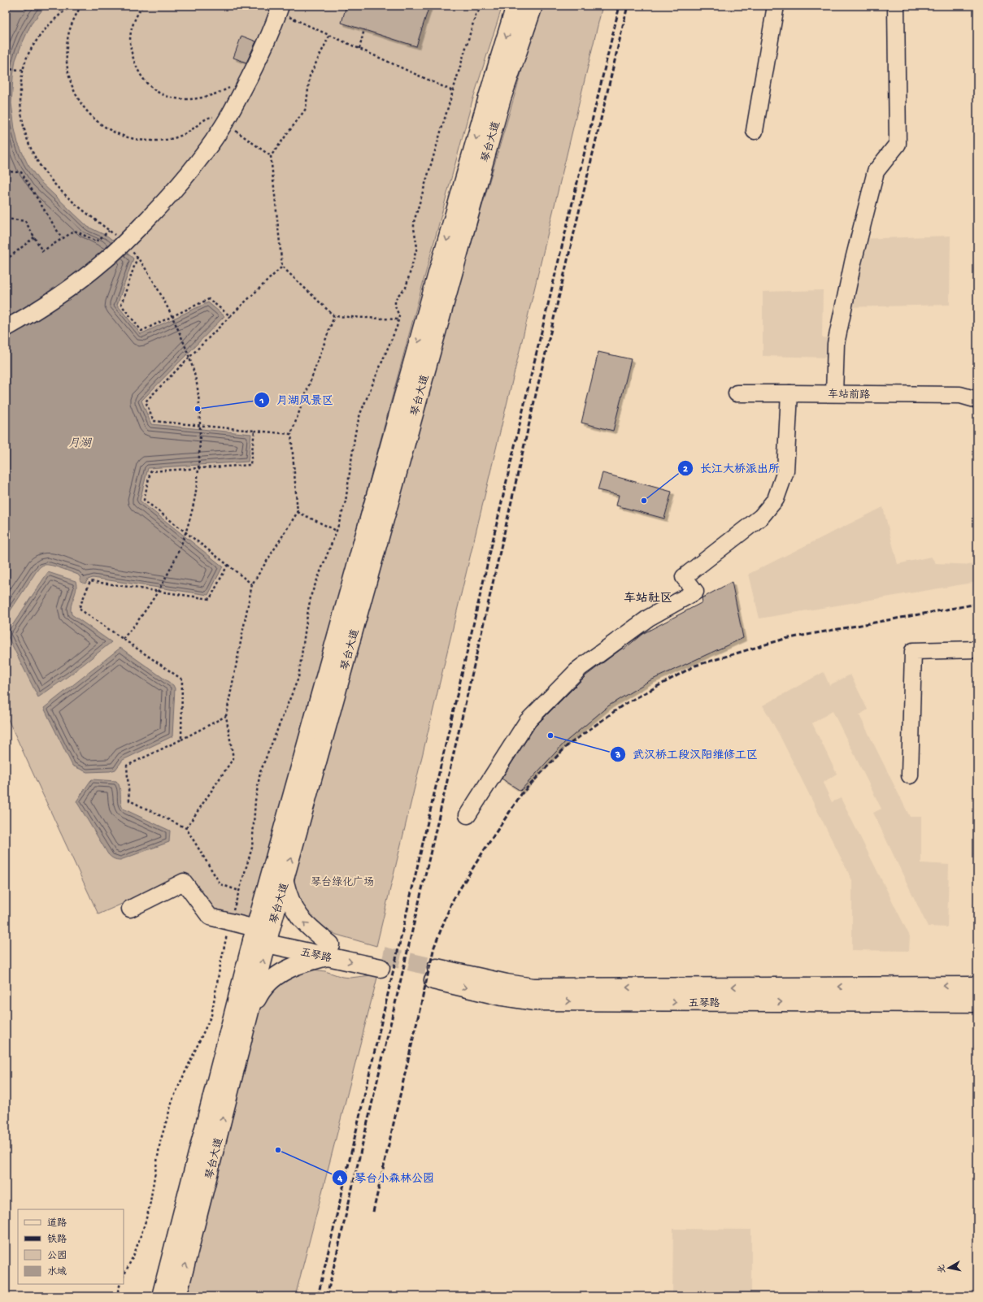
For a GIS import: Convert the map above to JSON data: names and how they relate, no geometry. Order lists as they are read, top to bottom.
{
  "streets": {
    "main road": ["琴台大道", "五琴路"],
    "street": ["车站前路"]
  },
  "crossings": [
    ["琴台大道", "五琴路"]
  ],
  "districts": ["车站社区"],
  "water": ["月湖"],
  "parks": ["琴台绿化广场"],
  "places": [
    "月湖风景区",
    "长江大桥派出所",
    "武汉桥工段汉阳维修工区",
    "琴台小森林公园"
  ],
  "legend": [
    "道路",
    "铁路",
    "公园",
    "水域"
  ],
  "north": "left"
}
